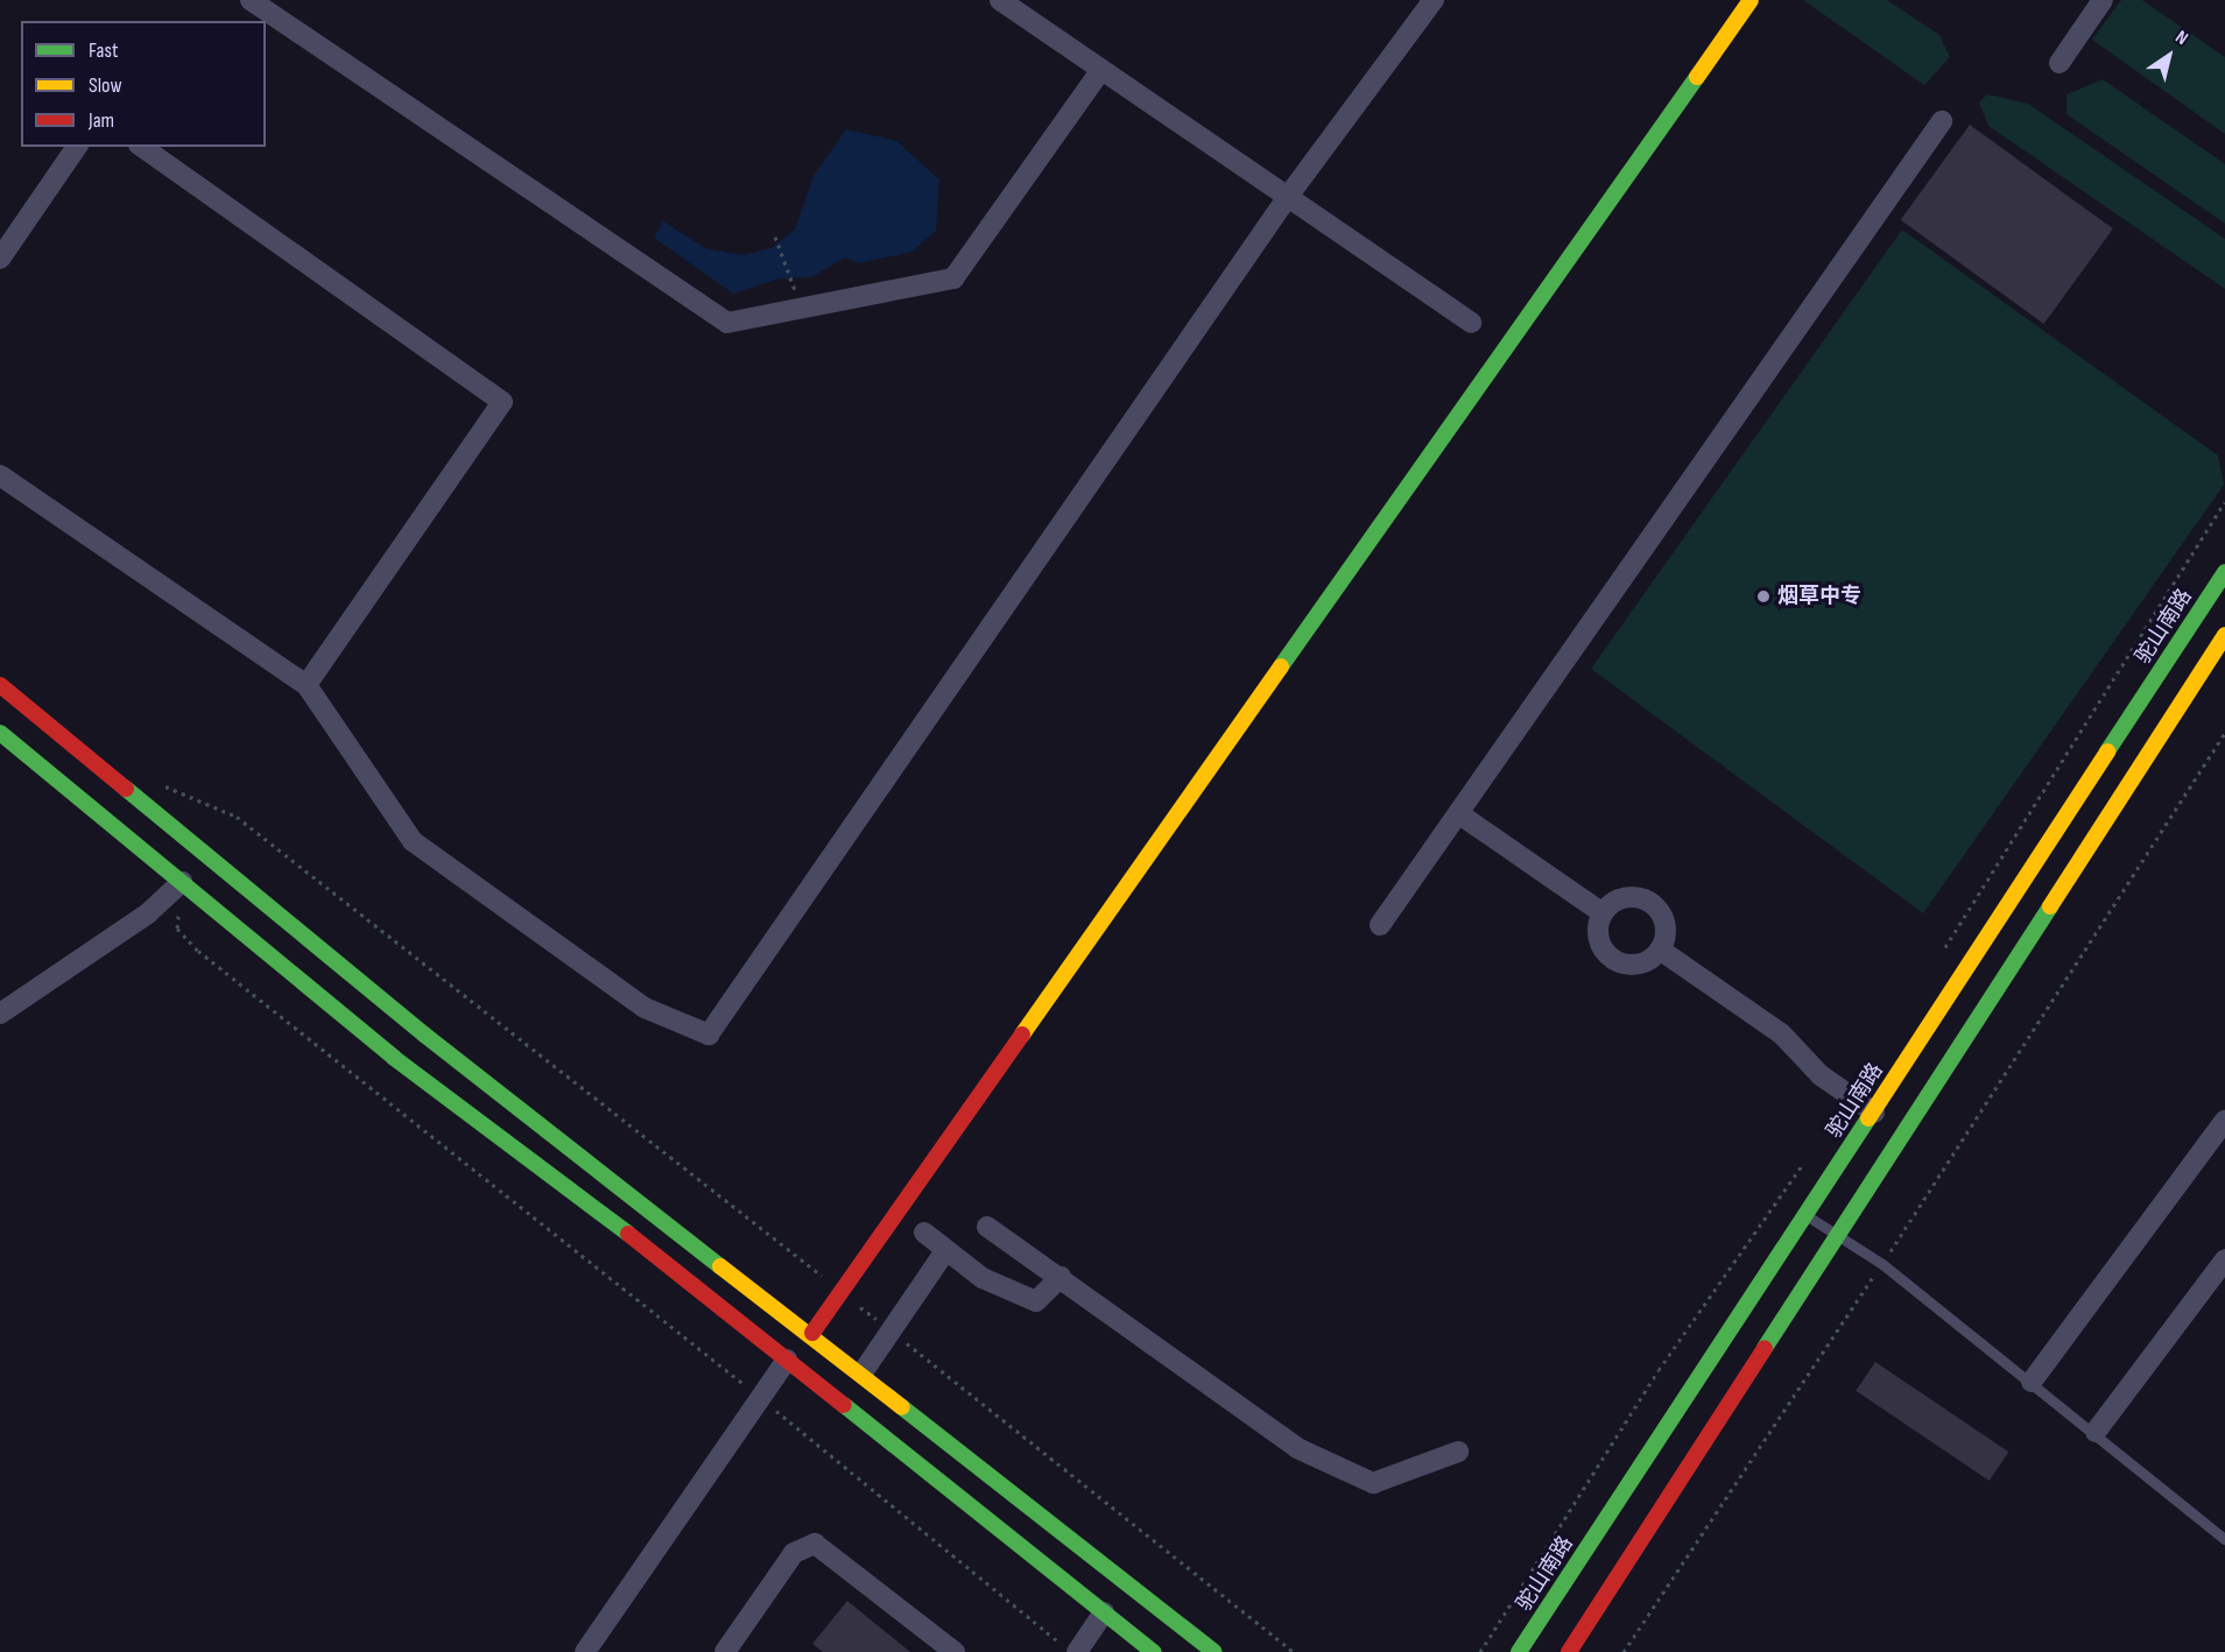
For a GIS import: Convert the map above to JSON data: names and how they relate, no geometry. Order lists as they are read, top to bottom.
{
  "streets": {
    "main road": ["驼山南路"]
  },
  "places": ["烟草中专"],
  "legend": ["Fast", "Slow", "Jam"],
  "north": "top right"
}
